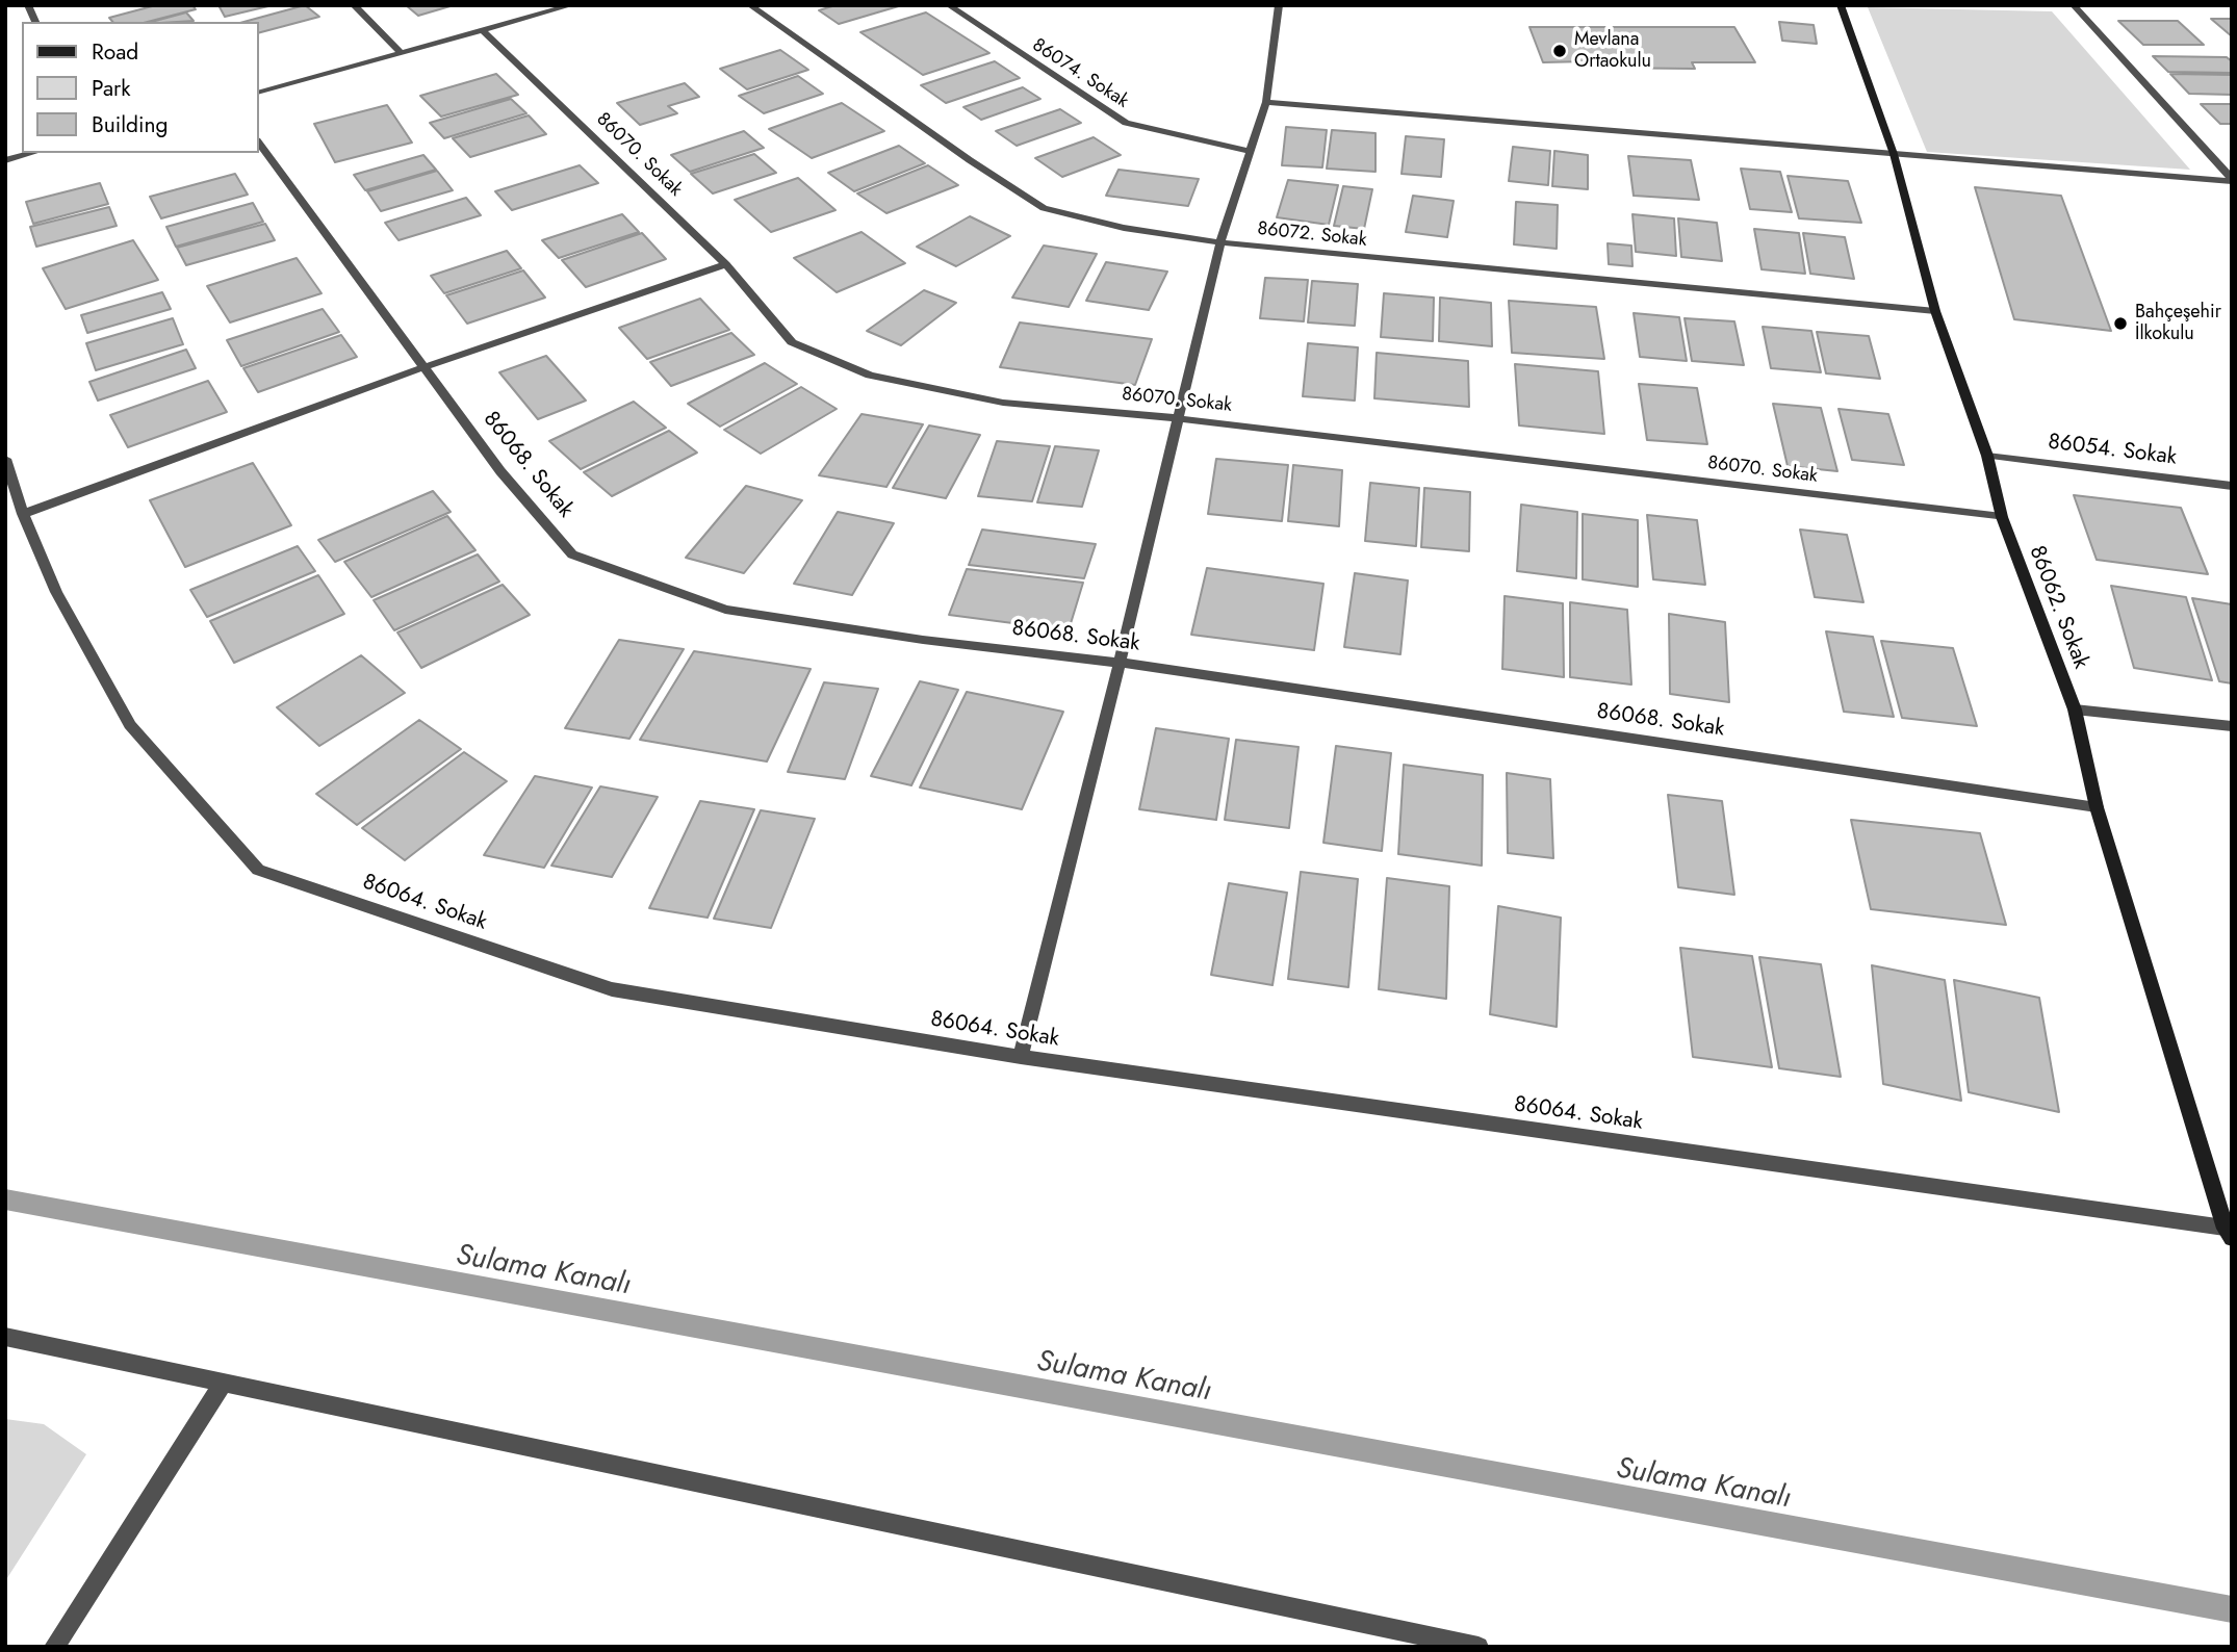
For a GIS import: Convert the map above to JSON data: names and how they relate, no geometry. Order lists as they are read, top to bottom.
{
  "streets": {
    "main road": ["86062. Sokak"],
    "street": [
      "86074. Sokak",
      "86070. Sokak",
      "86072. Sokak",
      "86054. Sokak",
      "86068. Sokak",
      "86064. Sokak"
    ]
  },
  "crossings": [
    ["86070. Sokak", "86062. Sokak"],
    ["86072. Sokak", "86062. Sokak"],
    ["86054. Sokak", "86062. Sokak"],
    ["86068. Sokak", "86062. Sokak"],
    ["86062. Sokak", "86064. Sokak"]
  ],
  "water": ["Sulama Kanalı"],
  "places": ["Mevlana Ortaokulu", "Bahçeşehir İlkokulu"],
  "legend": ["Road", "Park", "Building"]
}
